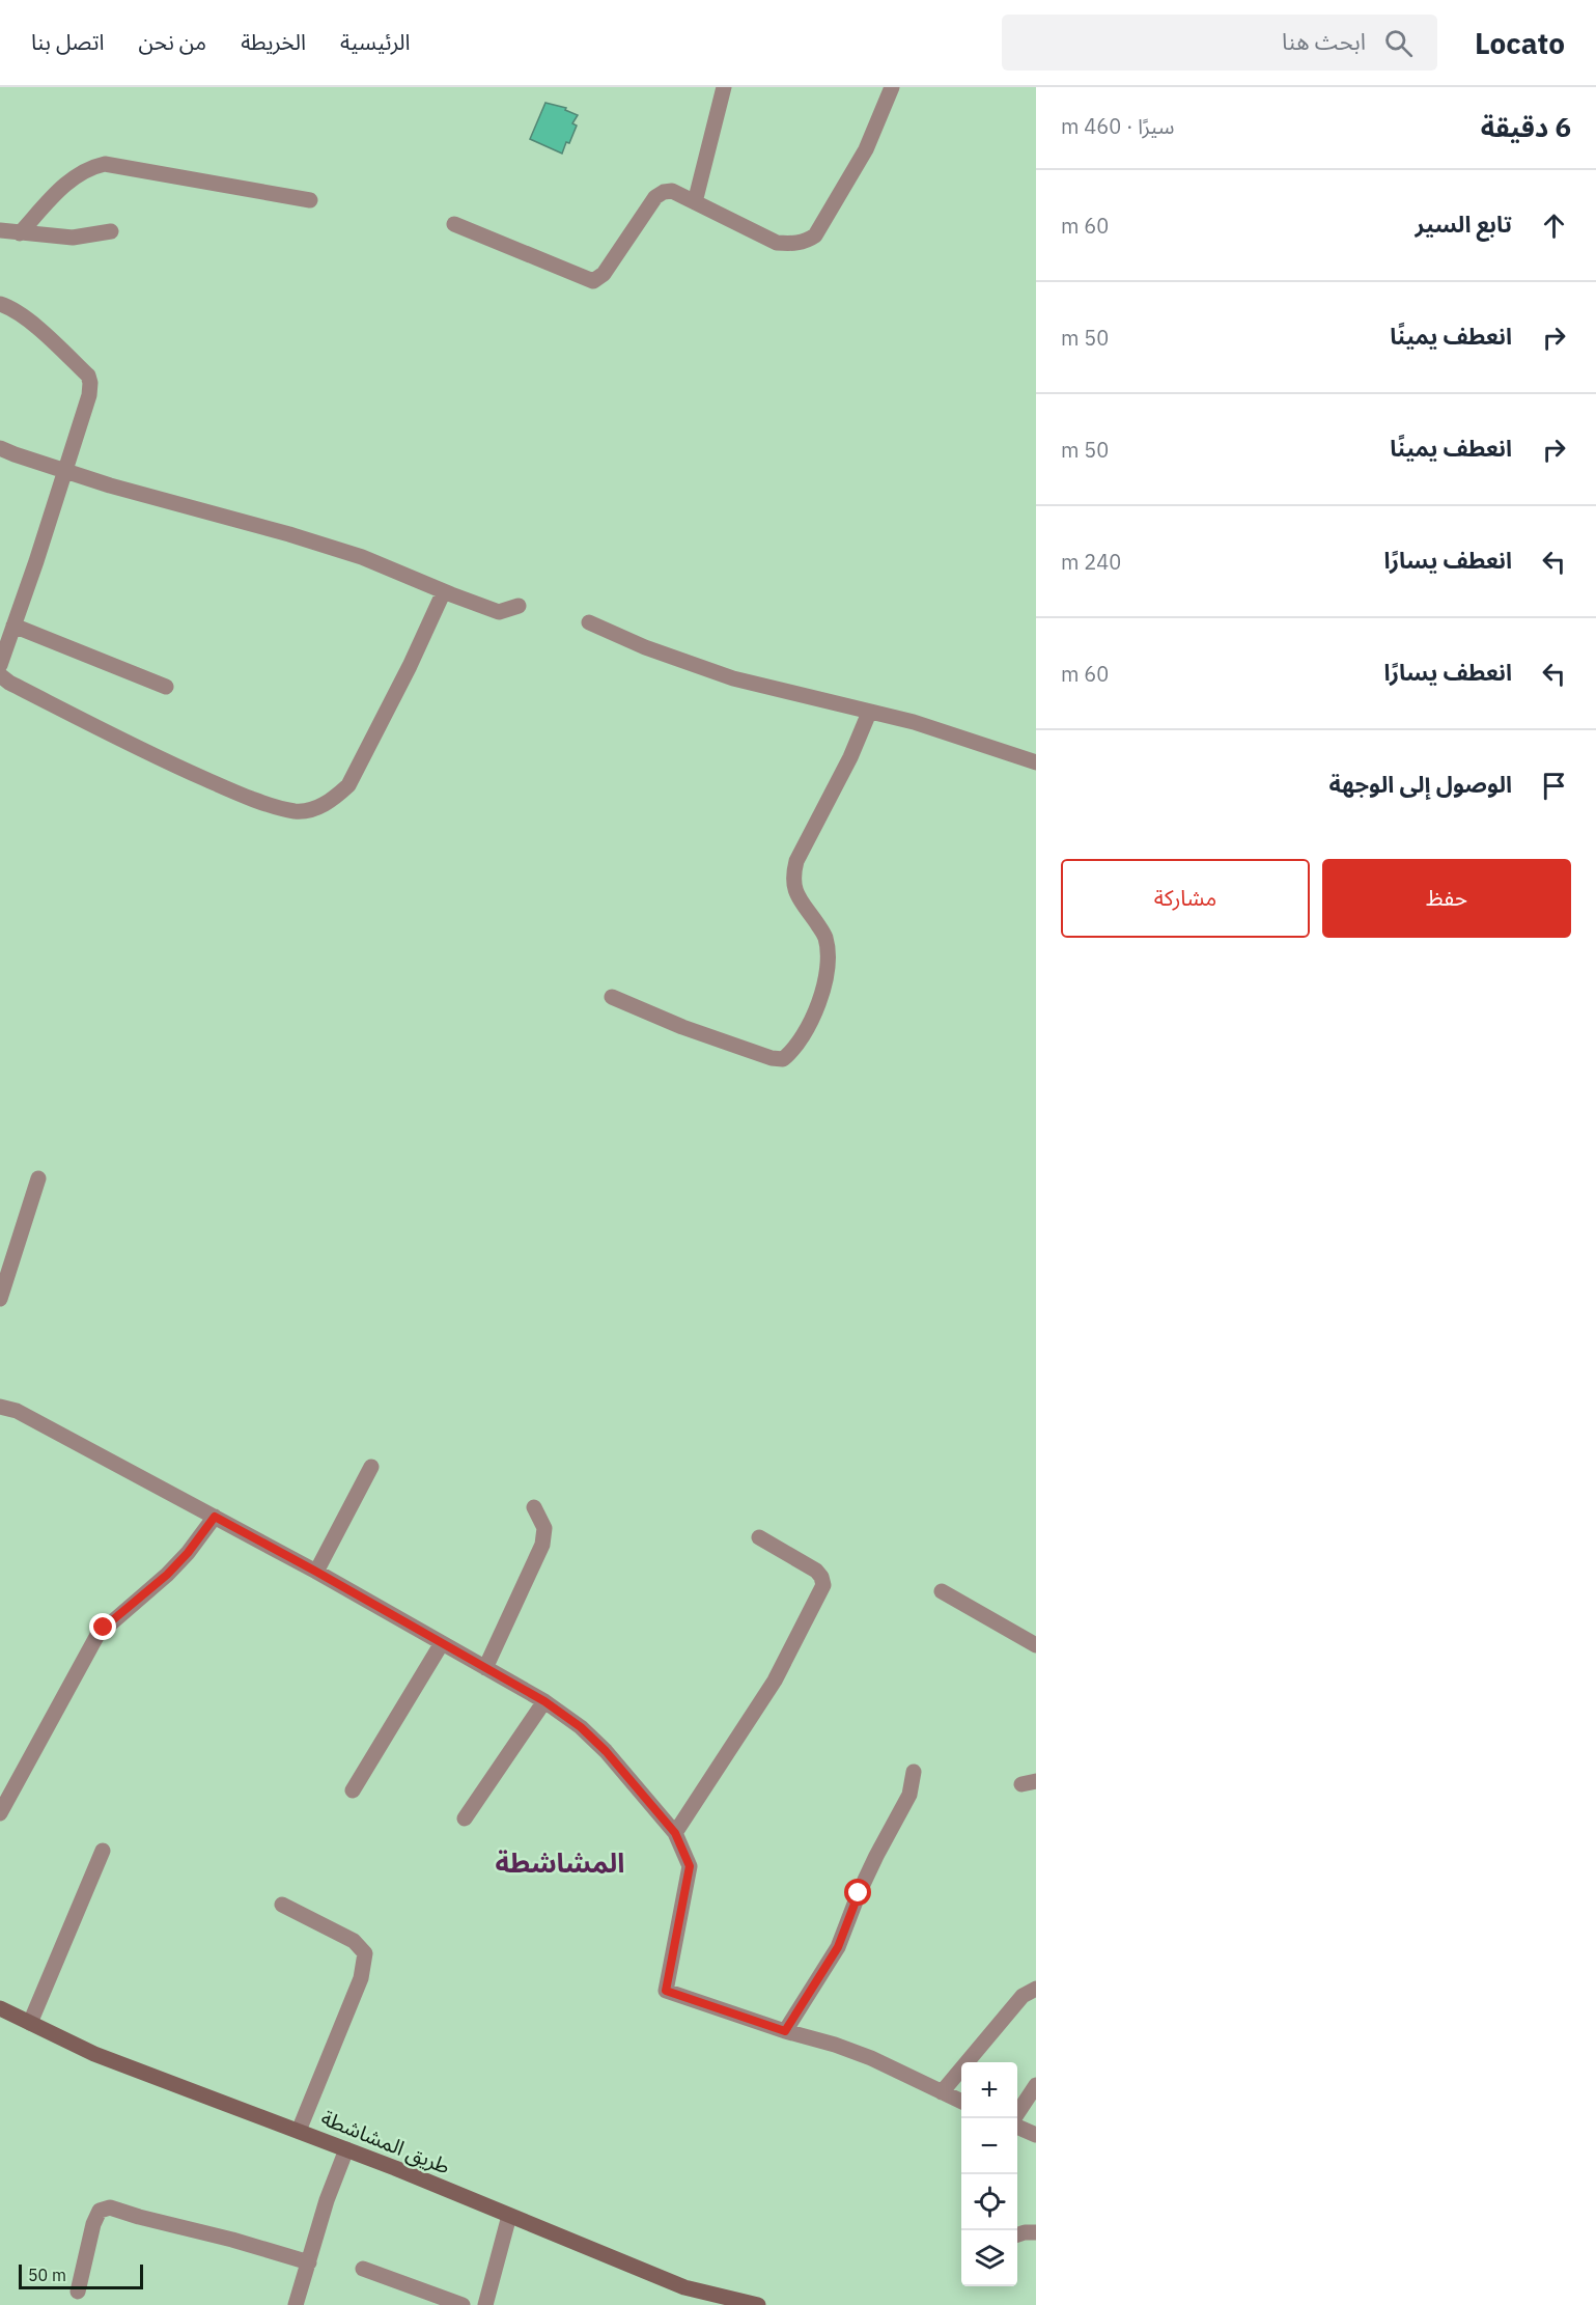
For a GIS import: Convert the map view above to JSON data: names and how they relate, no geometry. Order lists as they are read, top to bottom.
{
  "streets": {
    "main road": ["طريق المشاشطة"]
  },
  "districts": ["المشاشطة"],
  "scale_bar": "50 m",
  "page": {
    "header": "Locato",
    "search": "ابحث هنا",
    "nav": [
      "الرئيسية",
      "الخريطة",
      "من نحن",
      "اتصل بنا"
    ],
    "heading": ["6 دقيقة", "سيرًا · 460 m"],
    "list": [
      ["تابع السير", "60 m"],
      ["انعطف يمينًا", "50 m"],
      ["انعطف يمينًا", "50 m"],
      ["انعطف يسارًا", "240 m"],
      ["انعطف يسارًا", "60 m"],
      "الوصول إلى الوجهة"
    ],
    "buttons": ["حفظ", "مشاركة"],
    "map_buttons": ["+", "−"],
    "scale": "50 m"
  }
}
